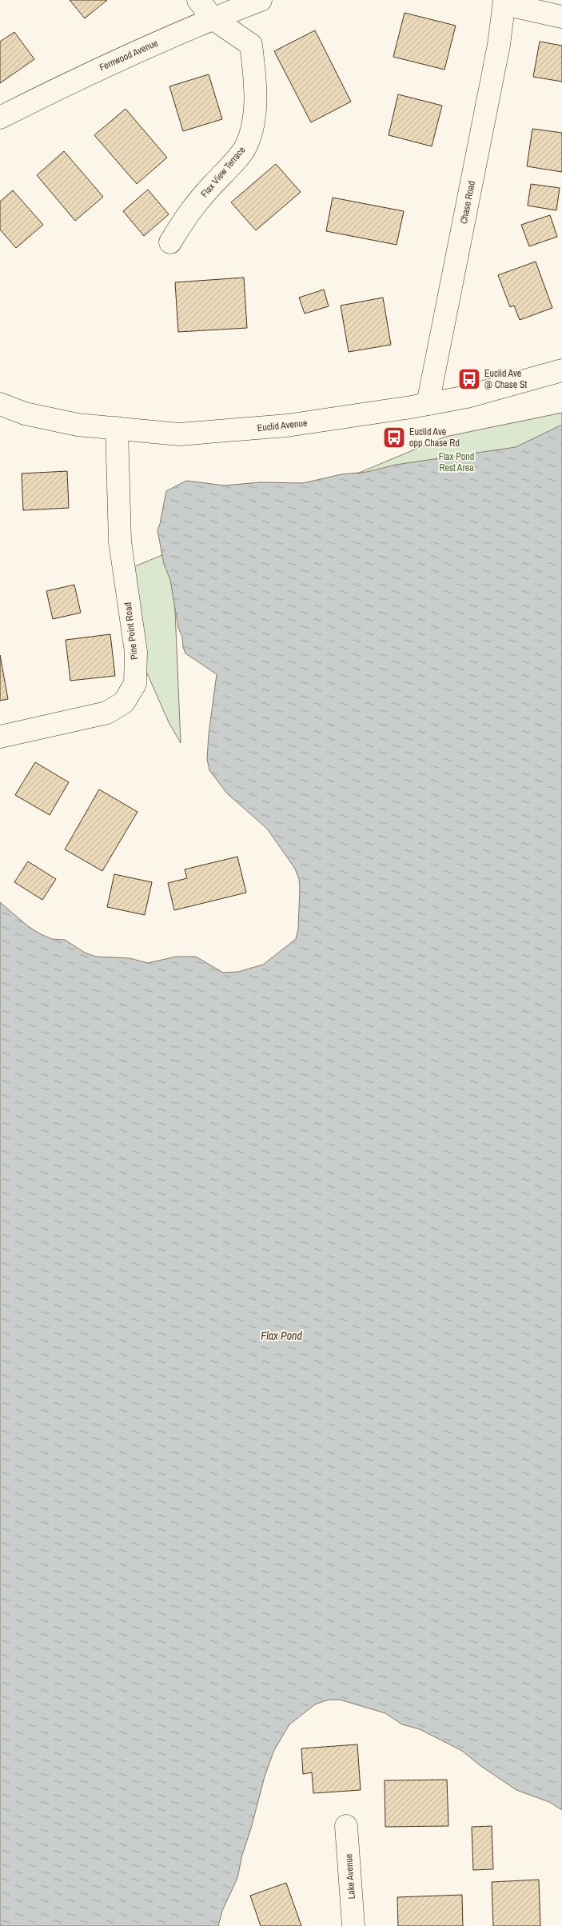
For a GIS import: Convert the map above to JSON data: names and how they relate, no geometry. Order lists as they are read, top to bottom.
{
  "streets": {
    "street": [
      "Fernwood Avenue",
      "Flax View Terrace",
      "Chase Road",
      "Euclid Avenue",
      "Pine Point Road",
      "Lake Avenue"
    ]
  },
  "crossings": [
    ["Fernwood Avenue", "Flax View Terrace"],
    ["Chase Road", "Euclid Avenue"],
    ["Euclid Avenue", "Pine Point Road"]
  ],
  "water": ["Flax Pond"],
  "parks": ["Flax Pond Rest Area"],
  "places": {
    "bus stop": ["Euclid Ave @ Chase St", "Euclid Ave opp Chase Rd"]
  }
}
